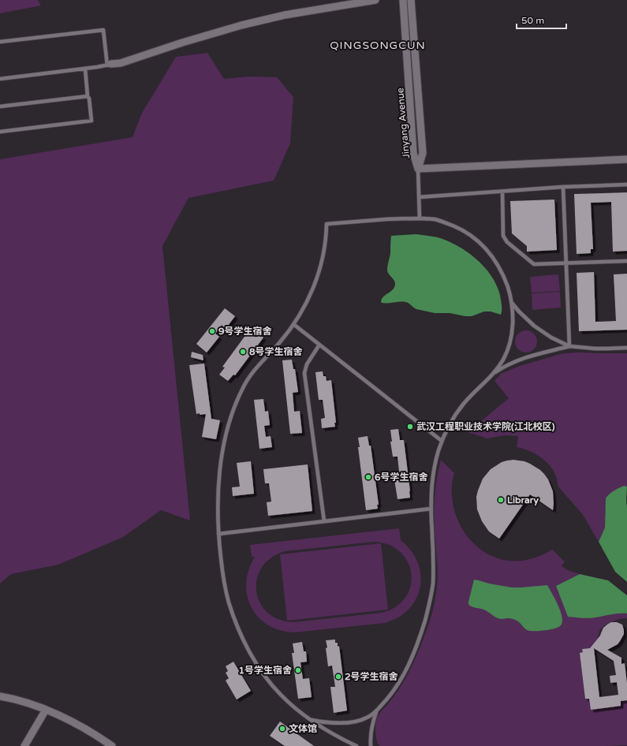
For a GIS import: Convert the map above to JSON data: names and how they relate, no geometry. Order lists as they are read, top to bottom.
{
  "streets": {
    "street": ["Jinyang Avenue"]
  },
  "districts": ["QINGSONGCUN"],
  "places": [
    "9号学生宿舍",
    "8号学生宿舍",
    "武汉工程职业技术学院(江北校区)",
    "6号学生宿舍",
    "Library",
    "1号学生宿舍",
    "2号学生宿舍",
    "文体馆"
  ],
  "scale_bar": "50 m"
}
